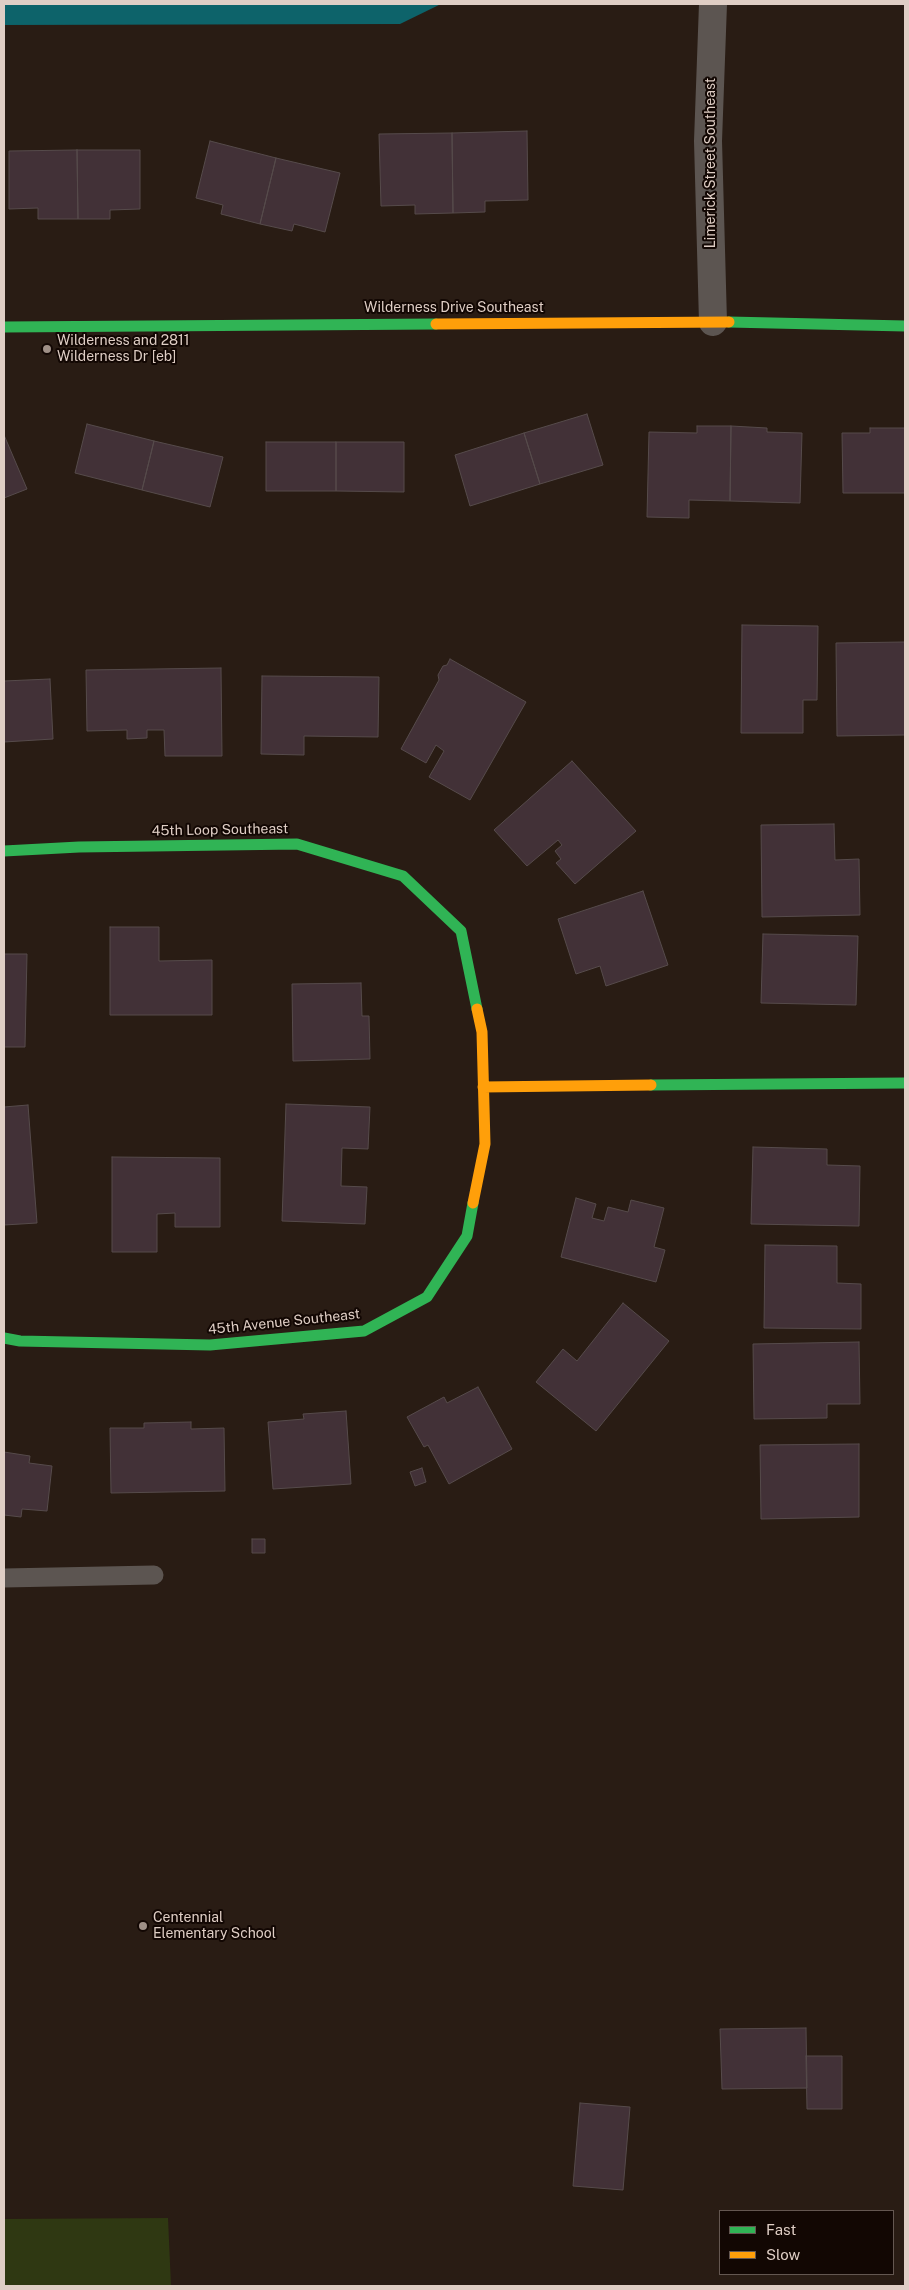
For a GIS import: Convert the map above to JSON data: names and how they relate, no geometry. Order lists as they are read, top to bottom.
{
  "streets": {
    "street": [
      "Limerick Street Southeast",
      "Wilderness Drive Southeast",
      "45th Loop Southeast",
      "45th Avenue Southeast"
    ]
  },
  "crossings": [
    ["Limerick Street Southeast", "Wilderness Drive Southeast"],
    ["45th Loop Southeast", "45th Avenue Southeast"]
  ],
  "places": ["Wilderness and 2811 Wilderness Dr [eb]", "Centennial Elementary School"],
  "legend": ["Fast", "Slow"]
}
